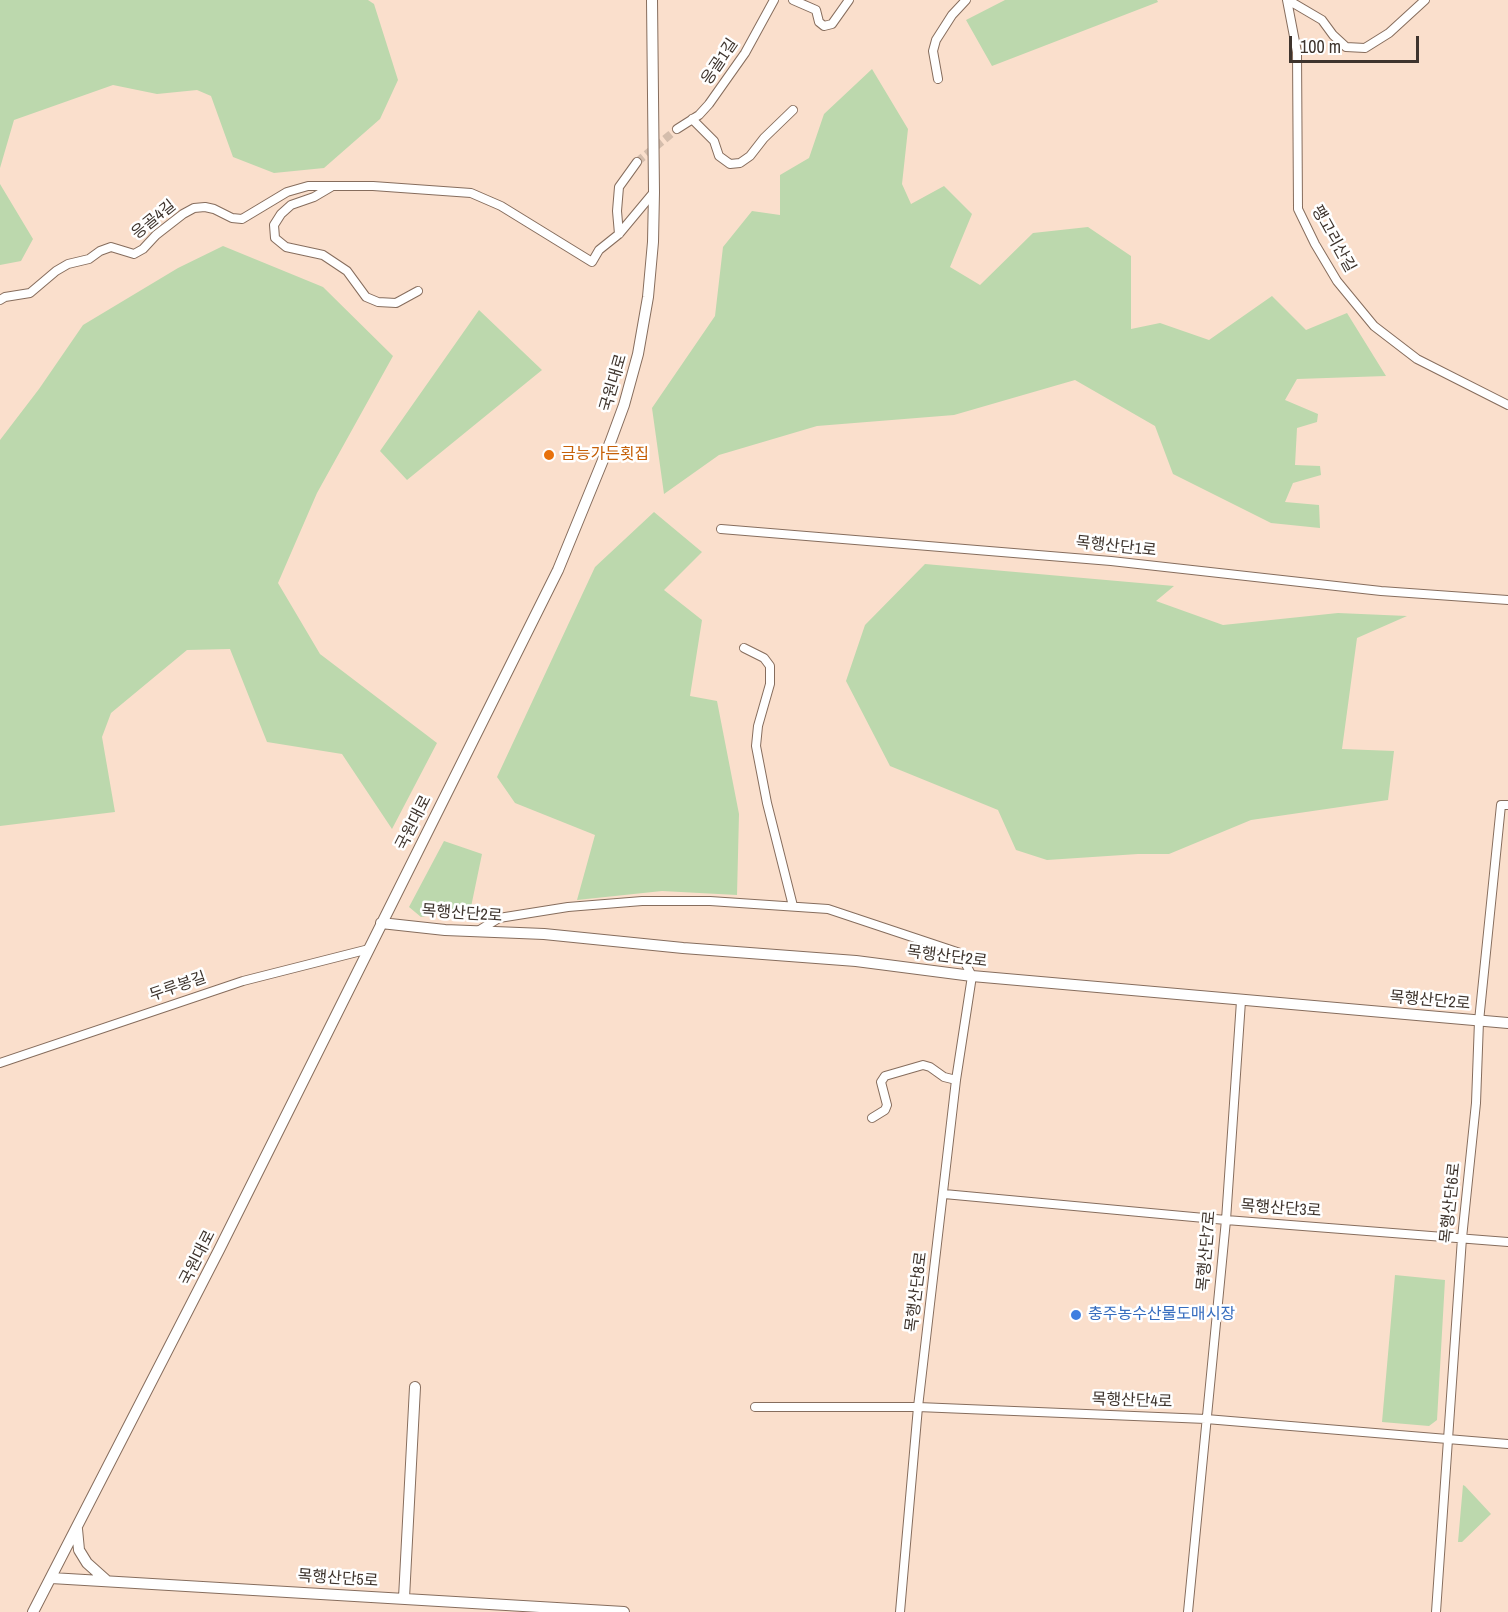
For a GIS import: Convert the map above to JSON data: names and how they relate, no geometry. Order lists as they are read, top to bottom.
{
  "streets": {
    "street": [
      "응골1길",
      "응골4길",
      "팽고리산길",
      "국원대로",
      "목행산단1로",
      "목행산단2로",
      "두루봉길",
      "목행산단6로",
      "목행산단3로",
      "목행산단7로",
      "목행산단8로",
      "목행산단4로",
      "목행산단5로"
    ]
  },
  "crossings": [
    ["응골4길", "국원대로"],
    ["국원대로", "목행산단2로"],
    ["국원대로", "두루봉길"],
    ["국원대로", "목행산단5로"],
    ["목행산단2로", "목행산단6로"],
    ["목행산단2로", "목행산단7로"],
    ["목행산단2로", "목행산단8로"],
    ["목행산단6로", "목행산단3로"],
    ["목행산단6로", "목행산단4로"],
    ["목행산단3로", "목행산단7로"],
    ["목행산단3로", "목행산단8로"],
    ["목행산단7로", "목행산단4로"],
    ["목행산단8로", "목행산단4로"]
  ],
  "places": ["금능가든횟집", "충주농수산물도매시장"],
  "scale_bar": "100 m"
}
